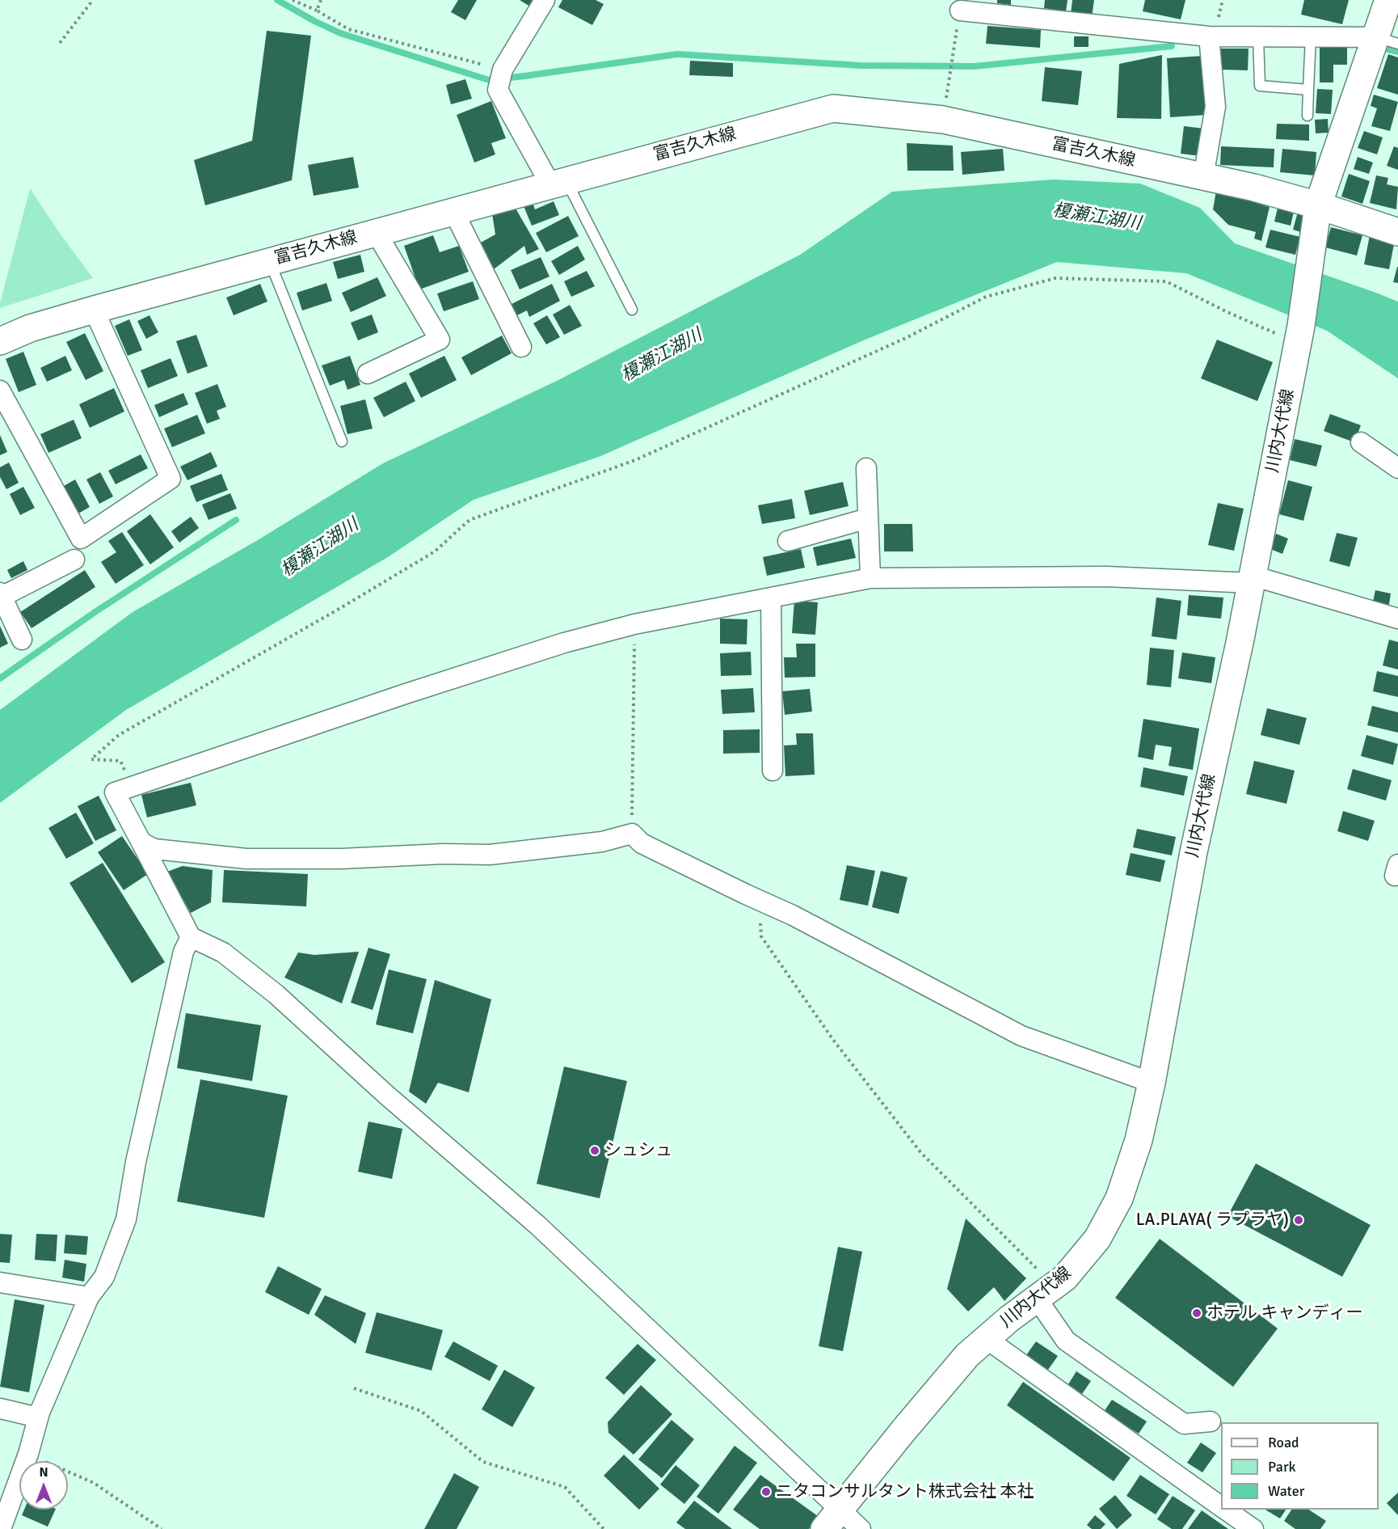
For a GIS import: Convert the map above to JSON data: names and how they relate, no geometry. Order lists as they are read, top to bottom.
{
  "streets": {
    "main road": ["富吉久木線", "川内大代線"]
  },
  "crossings": [
    ["富吉久木線", "川内大代線"]
  ],
  "water": ["榎瀬江湖川"],
  "places": [
    "シュシュ",
    "LA.PLAYA( ラプラヤ)",
    "ホテル キャンディー",
    "ニタコンサルタント株式会社 本社"
  ],
  "legend": ["Road", "Park", "Water"],
  "north": "top"
}
